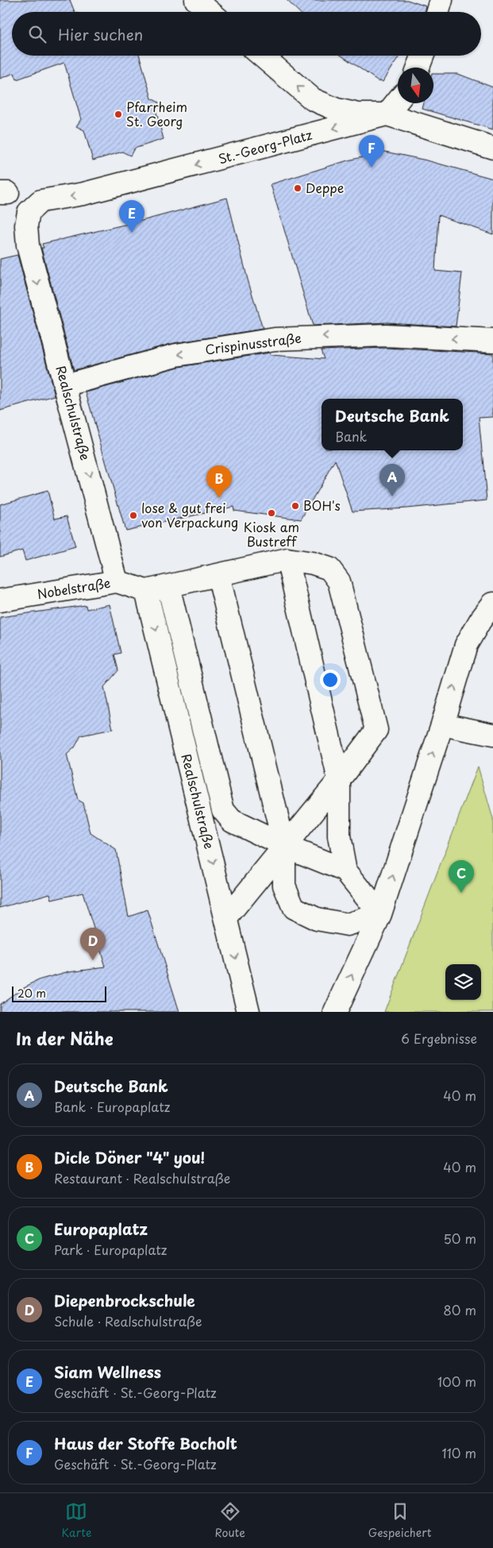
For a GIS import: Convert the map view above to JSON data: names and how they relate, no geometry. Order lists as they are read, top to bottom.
{
  "streets": {
    "street": [
      "St.-Georg-Platz",
      "Crispinusstraße",
      "Realschulstraße",
      "Nobelstraße"
    ]
  },
  "crossings": [
    ["St.-Georg-Platz", "Realschulstraße"],
    ["Crispinusstraße", "Realschulstraße"],
    ["Realschulstraße", "Nobelstraße"]
  ],
  "one_way": ["St.-Georg-Platz", "Crispinusstraße"],
  "places": [
    "Pfarrheim St. Georg",
    "Deppe",
    "BOH's",
    "Kiosk am Bustreff",
    "lose & gut frei von Verpackung"
  ],
  "scale_bar": "20 m",
  "north": "bottom",
  "page": {
    "search": "Hier suchen",
    "pins": [
      "F",
      "E",
      "A",
      "B",
      "C",
      "D"
    ],
    "popup": ["Deutsche Bank", "Bank"],
    "scale": "20 m",
    "heading": ["In der Nähe", "6 Ergebnisse"],
    "list": [
      {
        "mark": "A",
        "name": "Deutsche Bank",
        "note": "Bank · Europaplatz",
        "value": "40 m"
      },
      {
        "mark": "B",
        "name": "Dicle Döner \"4\" you!",
        "note": "Restaurant · Realschulstraße",
        "value": "40 m"
      },
      {
        "mark": "C",
        "name": "Europaplatz",
        "note": "Park · Europaplatz",
        "value": "50 m"
      },
      {
        "mark": "D",
        "name": "Diepenbrockschule",
        "note": "Schule · Realschulstraße",
        "value": "80 m"
      },
      {
        "mark": "E",
        "name": "Siam Wellness",
        "note": "Geschäft · St.-Georg-Platz",
        "value": "100 m"
      },
      {
        "mark": "F",
        "name": "Haus der Stoffe Bocholt",
        "note": "Geschäft · St.-Georg-Platz",
        "value": "110 m"
      }
    ],
    "nav": ["Karte", "Route", "Gespeichert"]
  }
}
